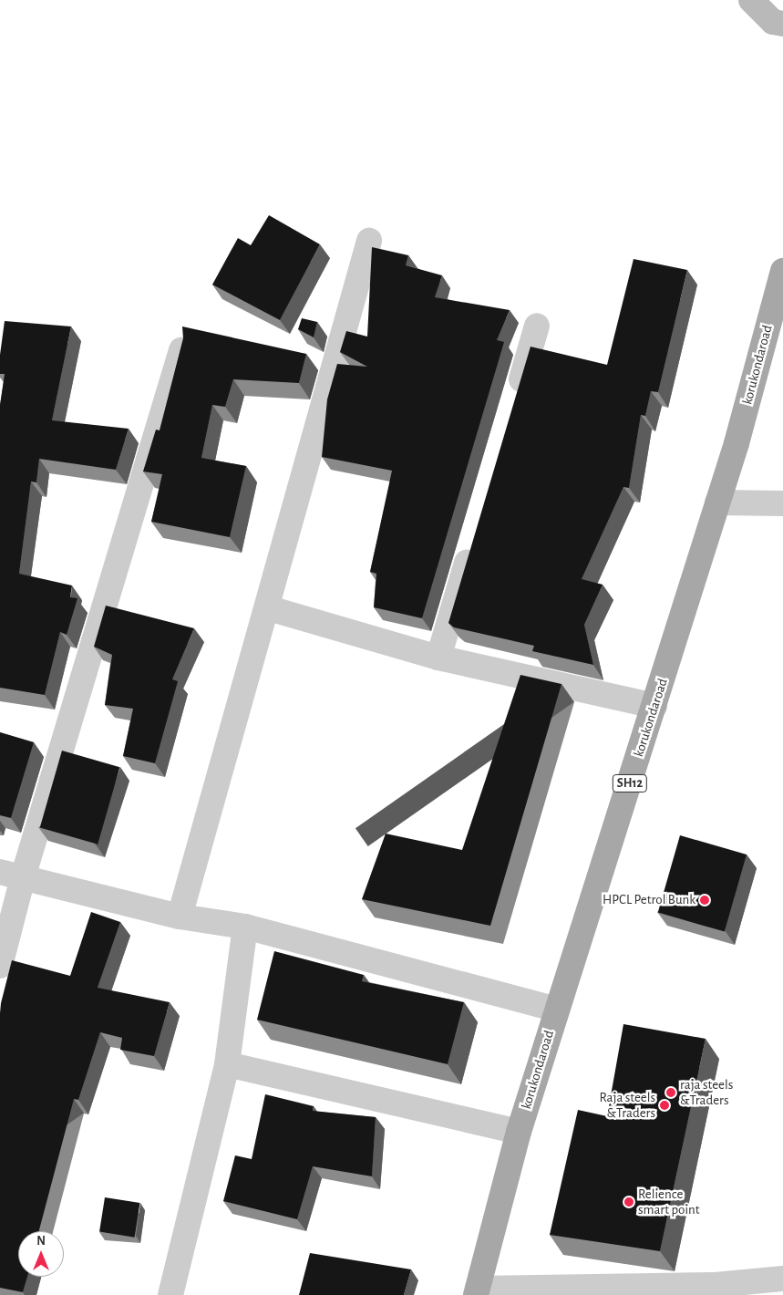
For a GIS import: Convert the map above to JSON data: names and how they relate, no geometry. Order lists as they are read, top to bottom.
{
  "streets": {
    "main road": ["korukondaroad", "SH12"]
  },
  "places": [
    "HPCL Petrol Bunk",
    "raja steels &Traders",
    "Raja steels &Traders",
    "Relience smart point"
  ],
  "north": "top"
}
